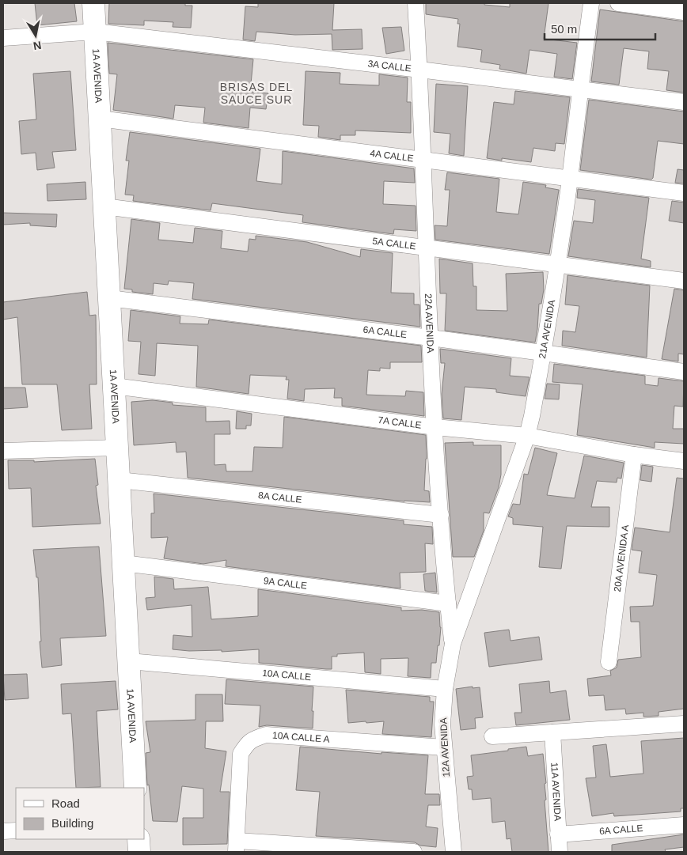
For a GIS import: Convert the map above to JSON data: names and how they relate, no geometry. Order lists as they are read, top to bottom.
{
  "streets": {
    "street": [
      "3A CALLE",
      "1A AVENIDA",
      "4A CALLE",
      "5A CALLE",
      "22A AVENIDA",
      "21A AVENIDA",
      "6A CALLE",
      "7A CALLE",
      "8A CALLE",
      "20A AVENIDA A",
      "9A CALLE",
      "10A CALLE",
      "10A CALLE A",
      "12A AVENIDA",
      "11A AVENIDA"
    ]
  },
  "crossings": [
    ["3A CALLE", "1A AVENIDA"],
    ["3A CALLE", "22A AVENIDA"],
    ["3A CALLE", "21A AVENIDA"],
    ["1A AVENIDA", "4A CALLE"],
    ["1A AVENIDA", "5A CALLE"],
    ["1A AVENIDA", "6A CALLE"],
    ["1A AVENIDA", "7A CALLE"],
    ["1A AVENIDA", "8A CALLE"],
    ["1A AVENIDA", "9A CALLE"],
    ["1A AVENIDA", "10A CALLE"],
    ["4A CALLE", "22A AVENIDA"],
    ["4A CALLE", "21A AVENIDA"],
    ["5A CALLE", "22A AVENIDA"],
    ["5A CALLE", "21A AVENIDA"],
    ["22A AVENIDA", "21A AVENIDA"],
    ["22A AVENIDA", "6A CALLE"],
    ["22A AVENIDA", "7A CALLE"],
    ["22A AVENIDA", "8A CALLE"],
    ["22A AVENIDA", "9A CALLE"],
    ["22A AVENIDA", "12A AVENIDA"],
    ["21A AVENIDA", "6A CALLE"],
    ["21A AVENIDA", "7A CALLE"],
    ["21A AVENIDA", "12A AVENIDA"],
    ["6A CALLE", "11A AVENIDA"],
    ["7A CALLE", "20A AVENIDA A"],
    ["10A CALLE", "12A AVENIDA"],
    ["10A CALLE A", "12A AVENIDA"]
  ],
  "districts": ["BRISAS DEL SAUCE SUR"],
  "legend": ["Road", "Building"],
  "scale_bar": "50 m",
  "north": "bottom"
}
